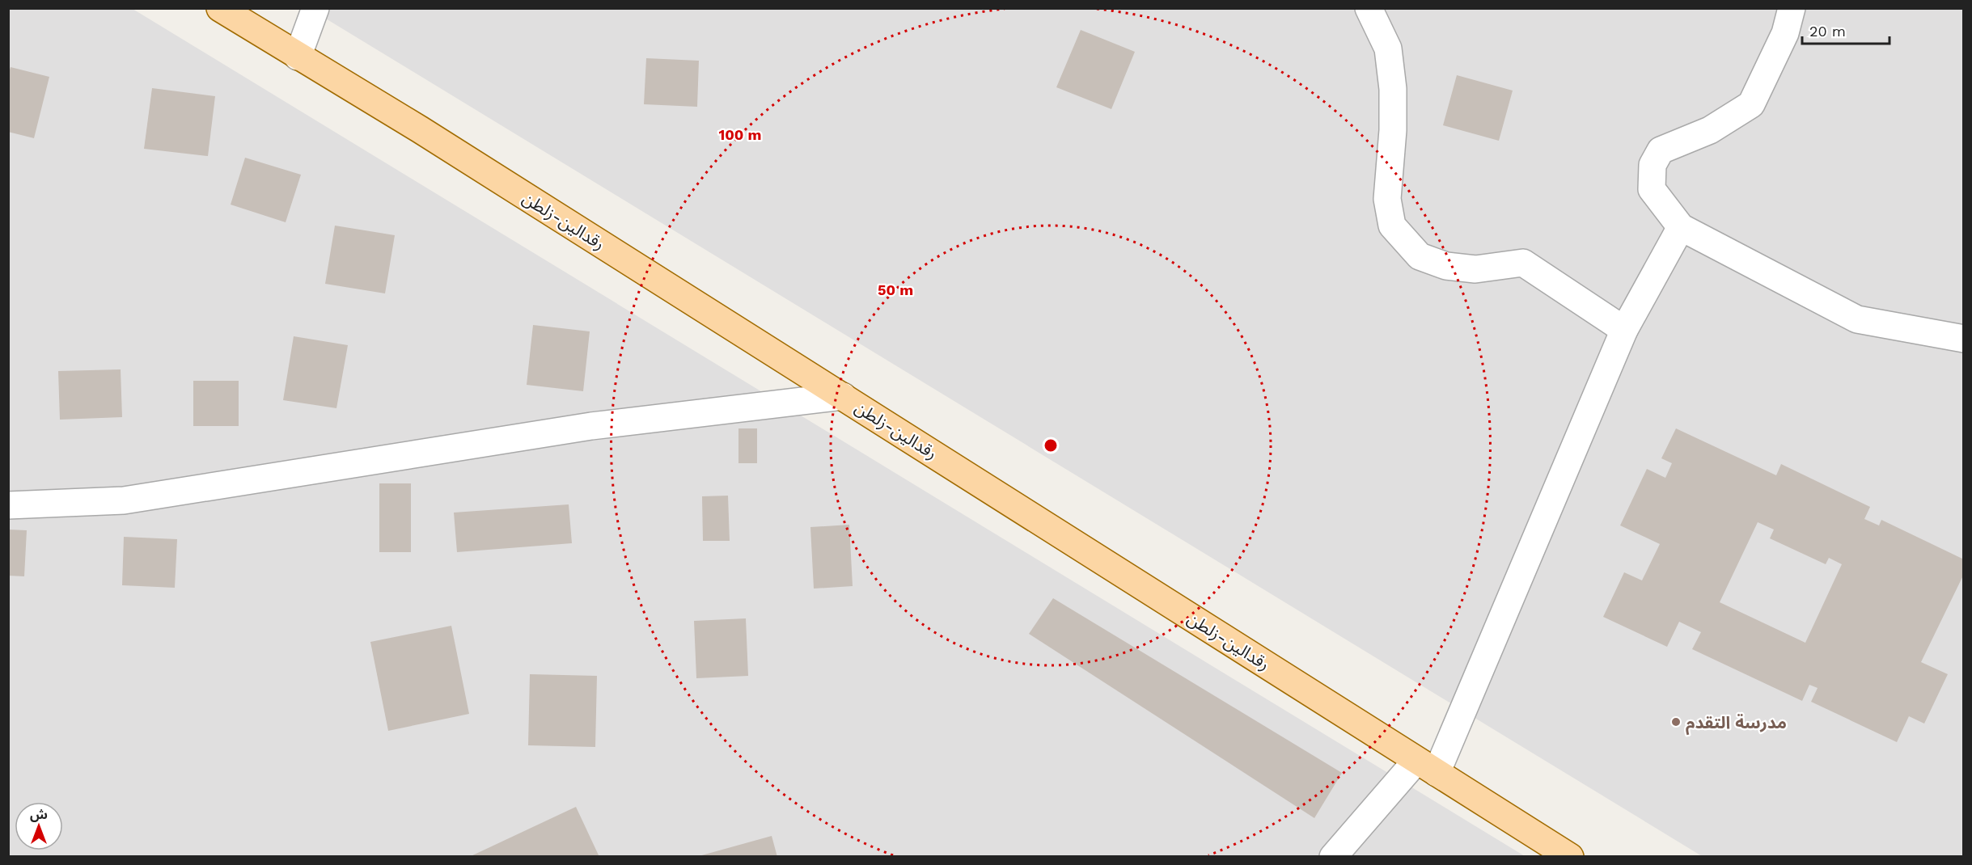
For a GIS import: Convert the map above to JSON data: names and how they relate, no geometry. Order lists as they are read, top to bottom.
{
  "streets": {
    "main road": ["رقدالين-زلطن"]
  },
  "places": ["مدرسة التقدم"],
  "scale_bar": "20 m",
  "north": "top",
  "rings": ["100 m", "50 m"]
}
